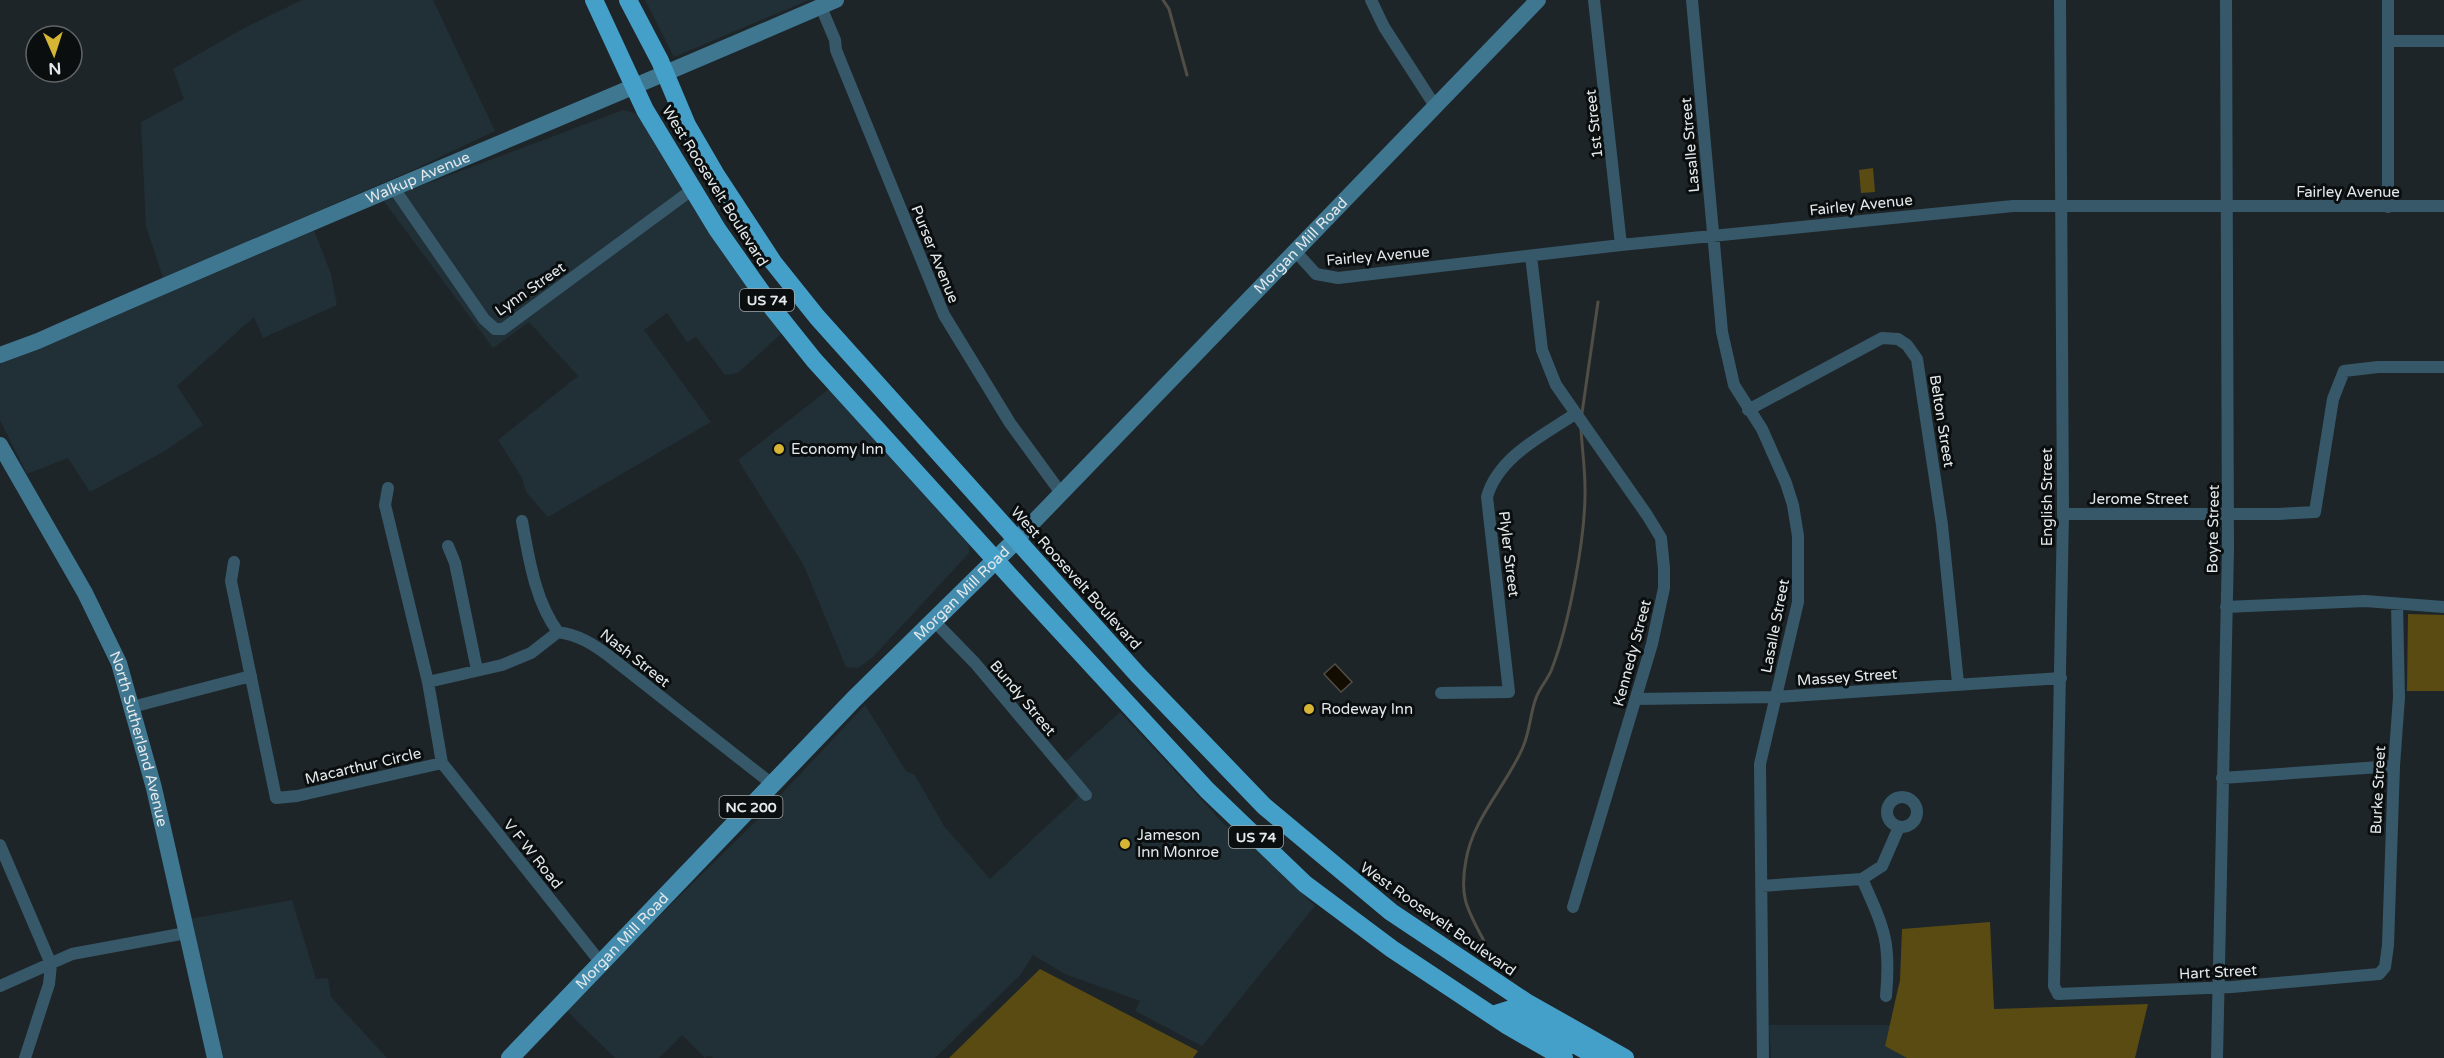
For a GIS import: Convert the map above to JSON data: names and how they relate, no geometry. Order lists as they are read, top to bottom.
{
  "streets": {
    "highway": ["West Roosevelt Boulevard", "US 74"],
    "main road": ["Morgan Mill Road", "NC 200"],
    "street": [
      "1st Street",
      "Lasalle Street",
      "Walkup Avenue",
      "Fairley Avenue",
      "Purser Avenue",
      "Lynn Street",
      "Belton Street",
      "English Street",
      "Jerome Street",
      "Boyte Street",
      "Plyler Street",
      "Kennedy Street",
      "Nash Street",
      "Massey Street",
      "Bundy Street",
      "North Sutherland Avenue",
      "Macarthur Circle",
      "Burke Street",
      "V F W Road",
      "Hart Street"
    ]
  },
  "crossings": [
    ["1st Street", "Fairley Avenue"],
    ["Lasalle Street", "Fairley Avenue"],
    ["Lasalle Street", "Belton Street"],
    ["Lasalle Street", "Massey Street"],
    ["Walkup Avenue", "West Roosevelt Boulevard"],
    ["Walkup Avenue", "Purser Avenue"],
    ["Walkup Avenue", "Lynn Street"],
    ["West Roosevelt Boulevard", "Morgan Mill Road"],
    ["West Roosevelt Boulevard", "Lynn Street"],
    ["Fairley Avenue", "Morgan Mill Road"],
    ["Fairley Avenue", "English Street"],
    ["Fairley Avenue", "Boyte Street"],
    ["Fairley Avenue", "Kennedy Street"],
    ["Morgan Mill Road", "Purser Avenue"],
    ["Morgan Mill Road", "Nash Street"],
    ["Morgan Mill Road", "Bundy Street"],
    ["Morgan Mill Road", "V F W Road"],
    ["Belton Street", "Massey Street"],
    ["English Street", "Jerome Street"],
    ["English Street", "Massey Street"],
    ["English Street", "Hart Street"],
    ["Jerome Street", "Boyte Street"],
    ["Boyte Street", "Hart Street"],
    ["Plyler Street", "Kennedy Street"],
    ["Kennedy Street", "Massey Street"],
    ["Macarthur Circle", "V F W Road"],
    ["Burke Street", "Hart Street"]
  ],
  "places": ["Economy Inn", "Rodeway Inn", "Jameson Inn Monroe"],
  "north": "bottom"
}
